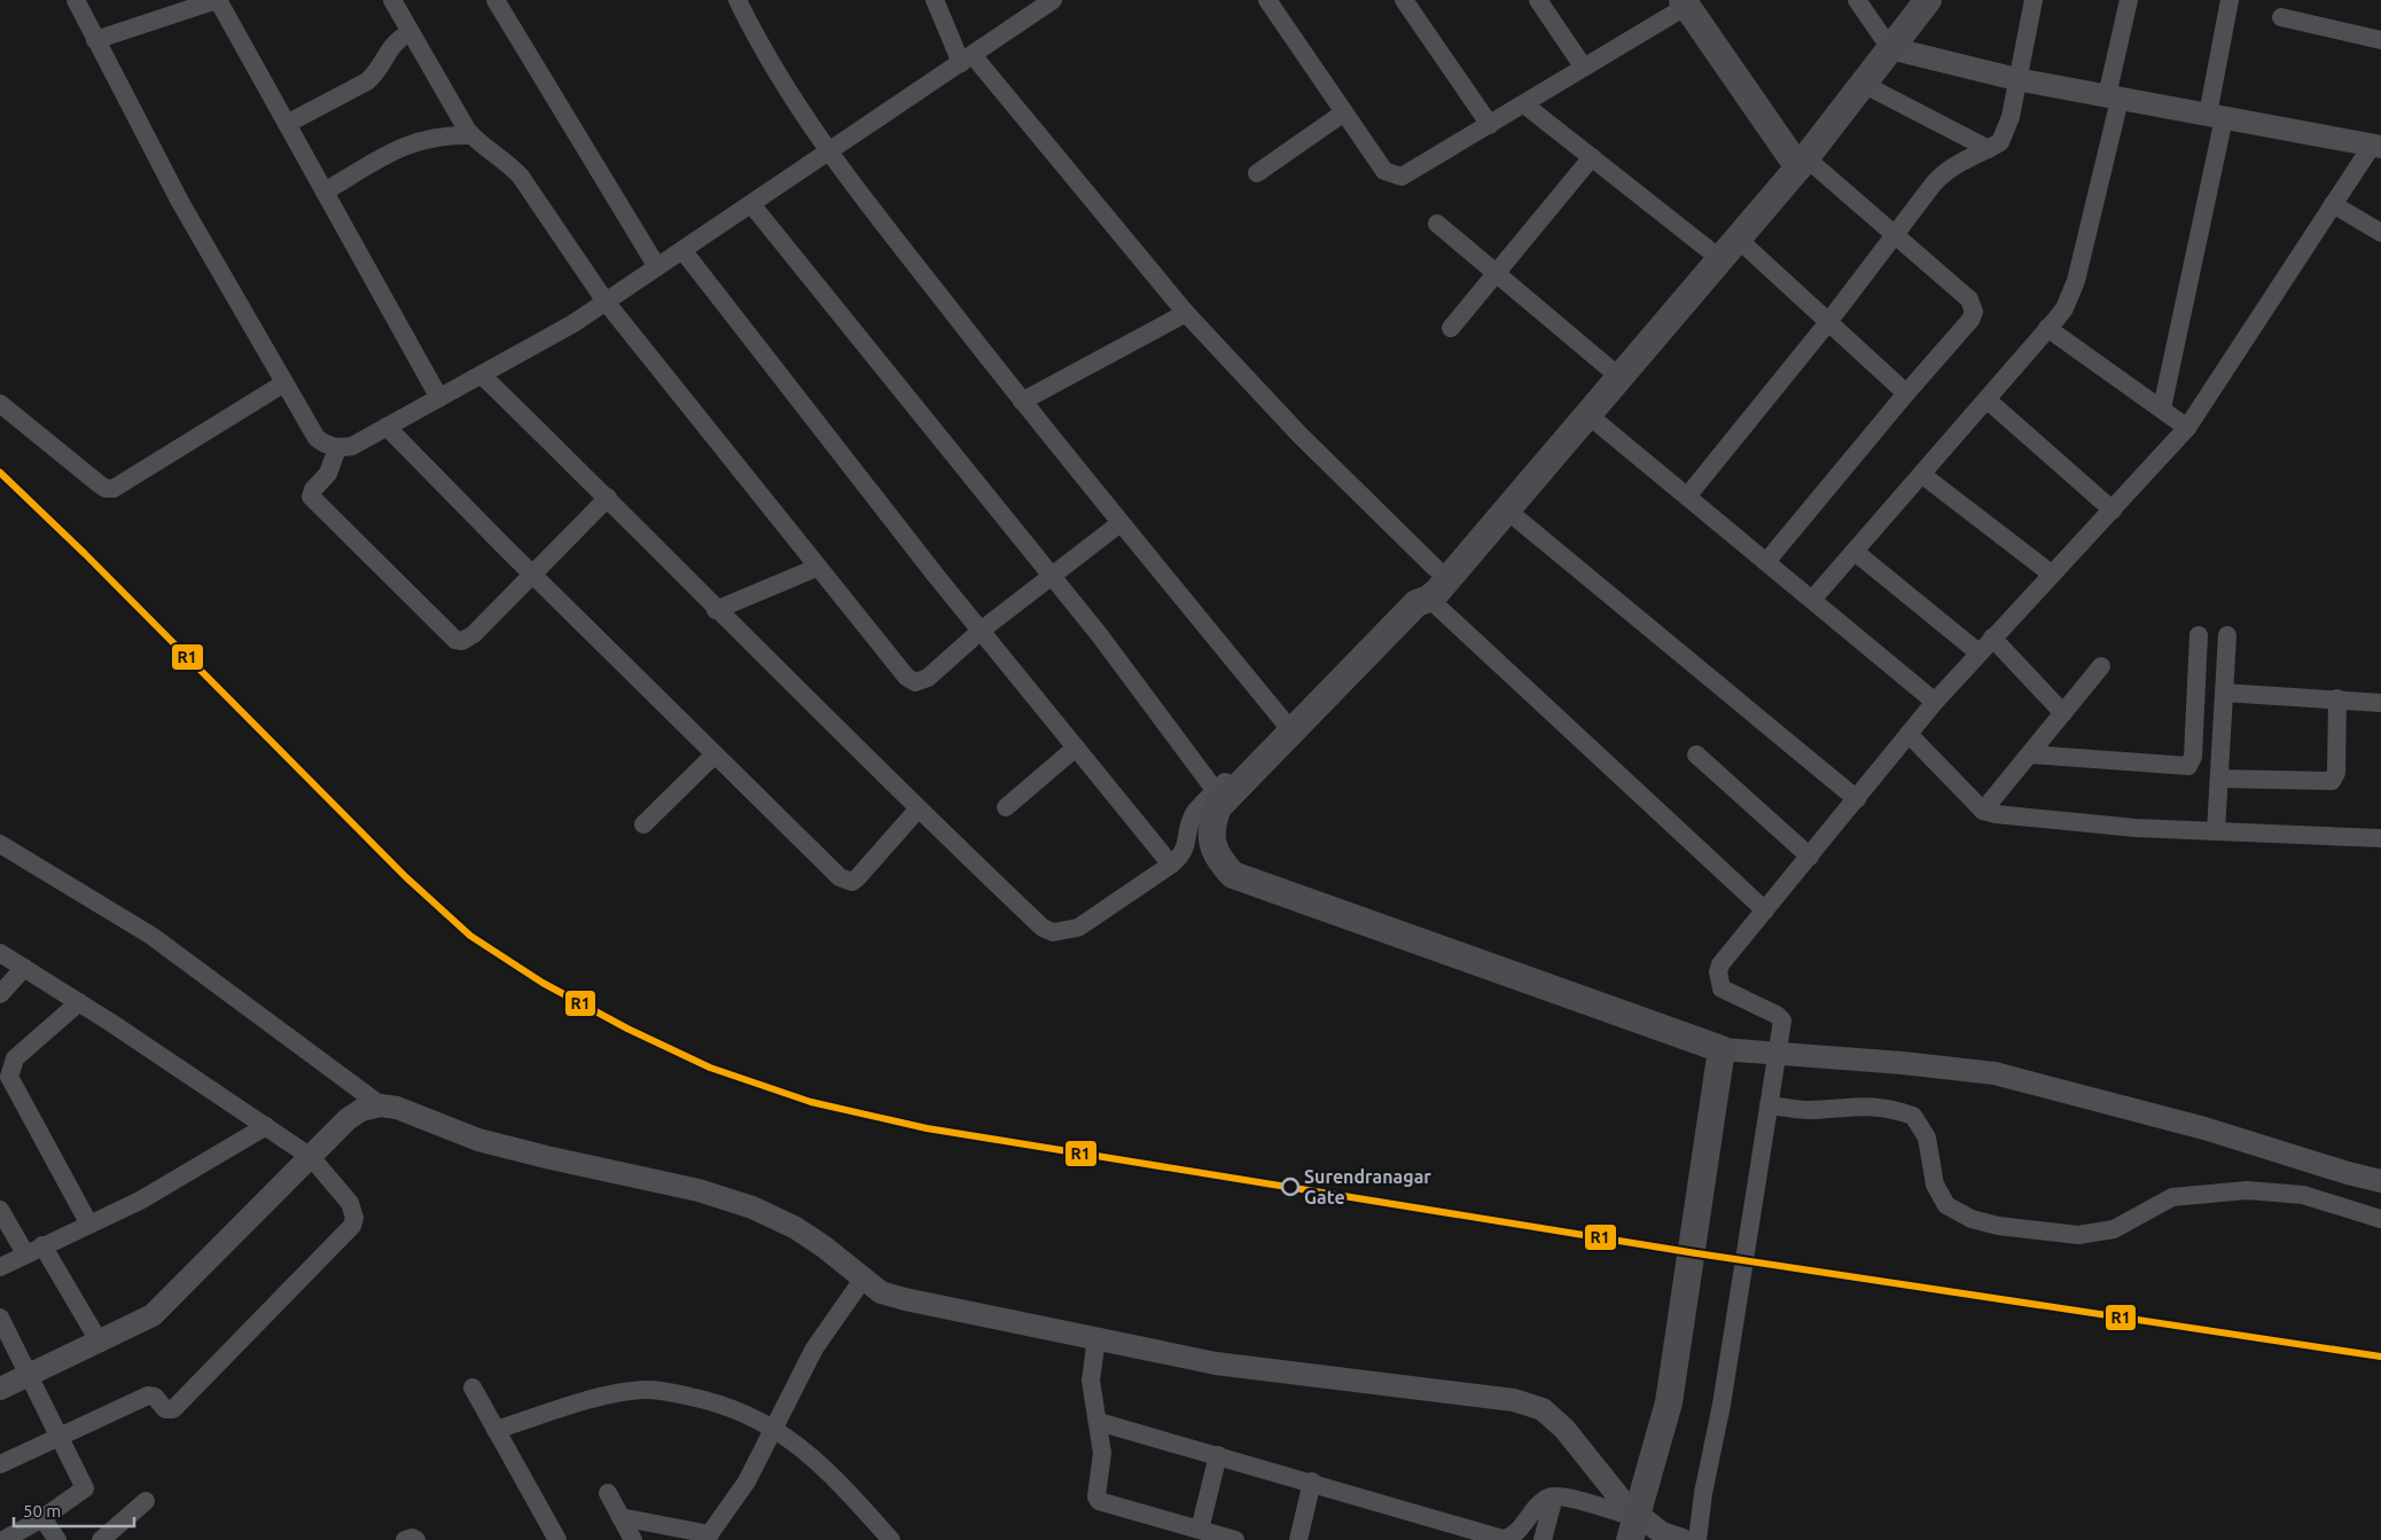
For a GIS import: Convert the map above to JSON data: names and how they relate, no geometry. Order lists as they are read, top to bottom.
{
  "places": ["Surendranagar Gate"],
  "lines": ["transit line R1"],
  "scale_bar": "50 m"
}
